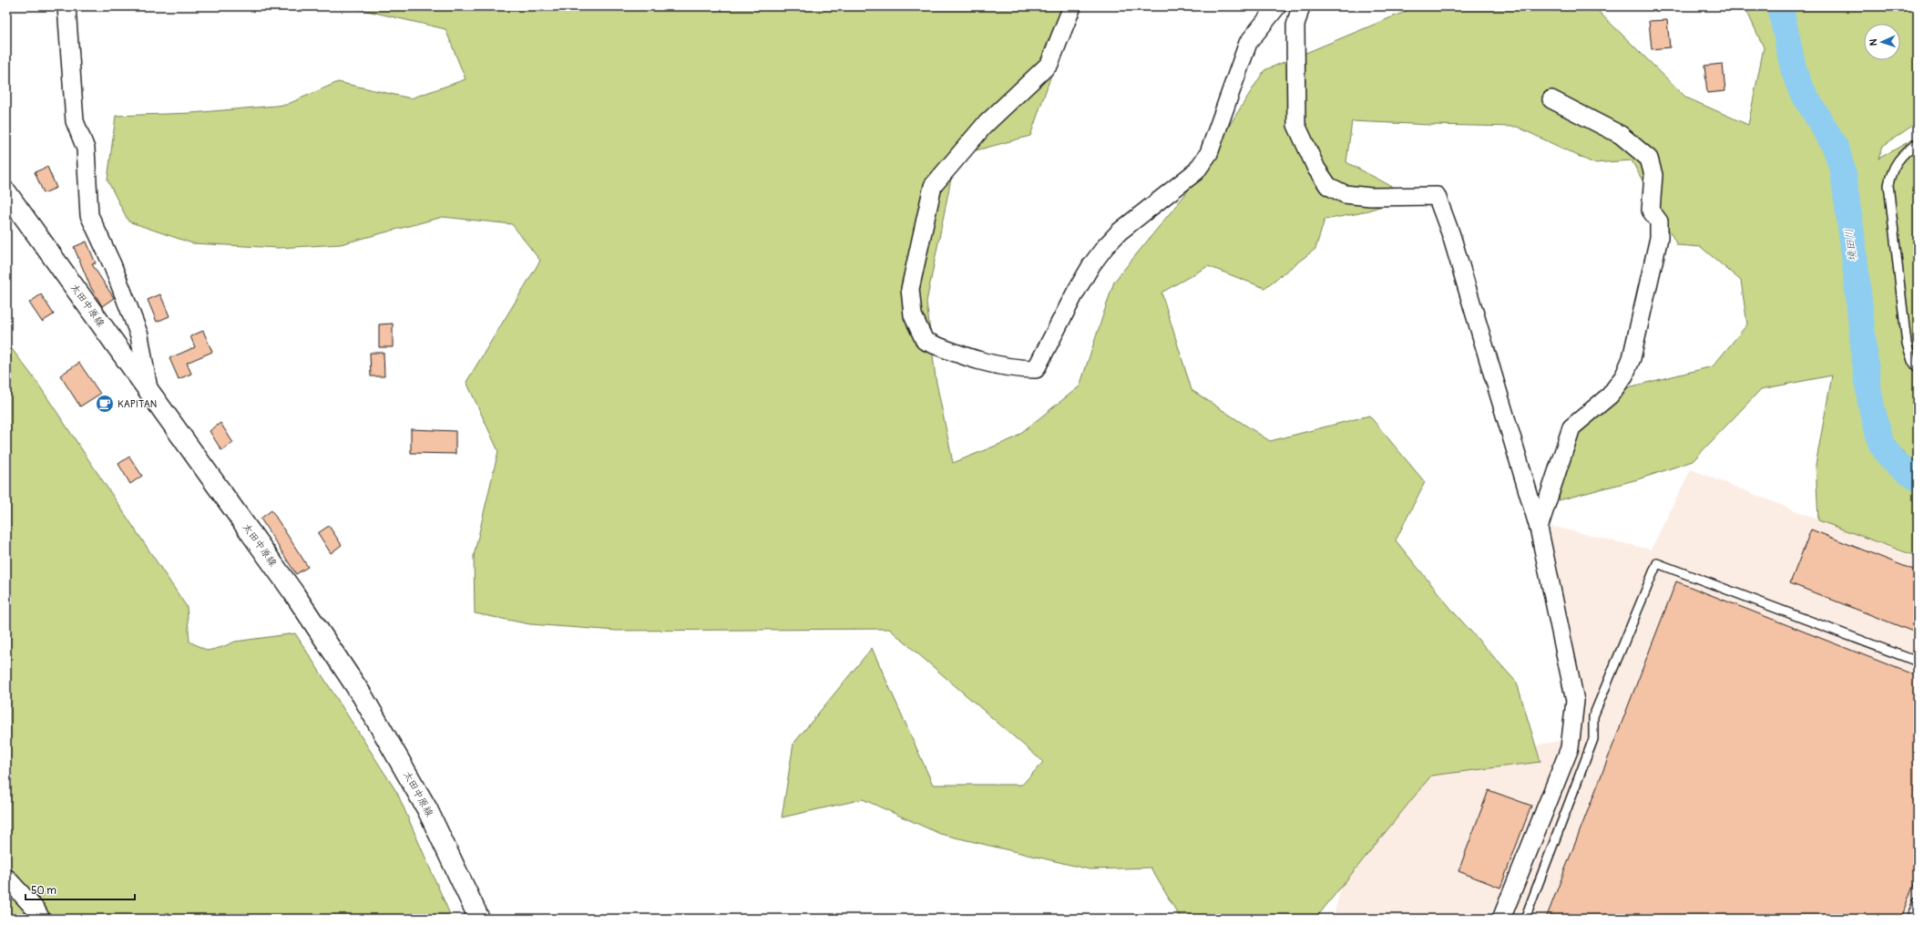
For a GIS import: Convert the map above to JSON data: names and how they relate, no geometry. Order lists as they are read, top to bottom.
{
  "streets": {
    "main road": ["太田中原線"]
  },
  "water": ["境田川"],
  "places": {
    "cafe": ["KAPITAN"]
  },
  "scale_bar": "50 m",
  "north": "left"
}
